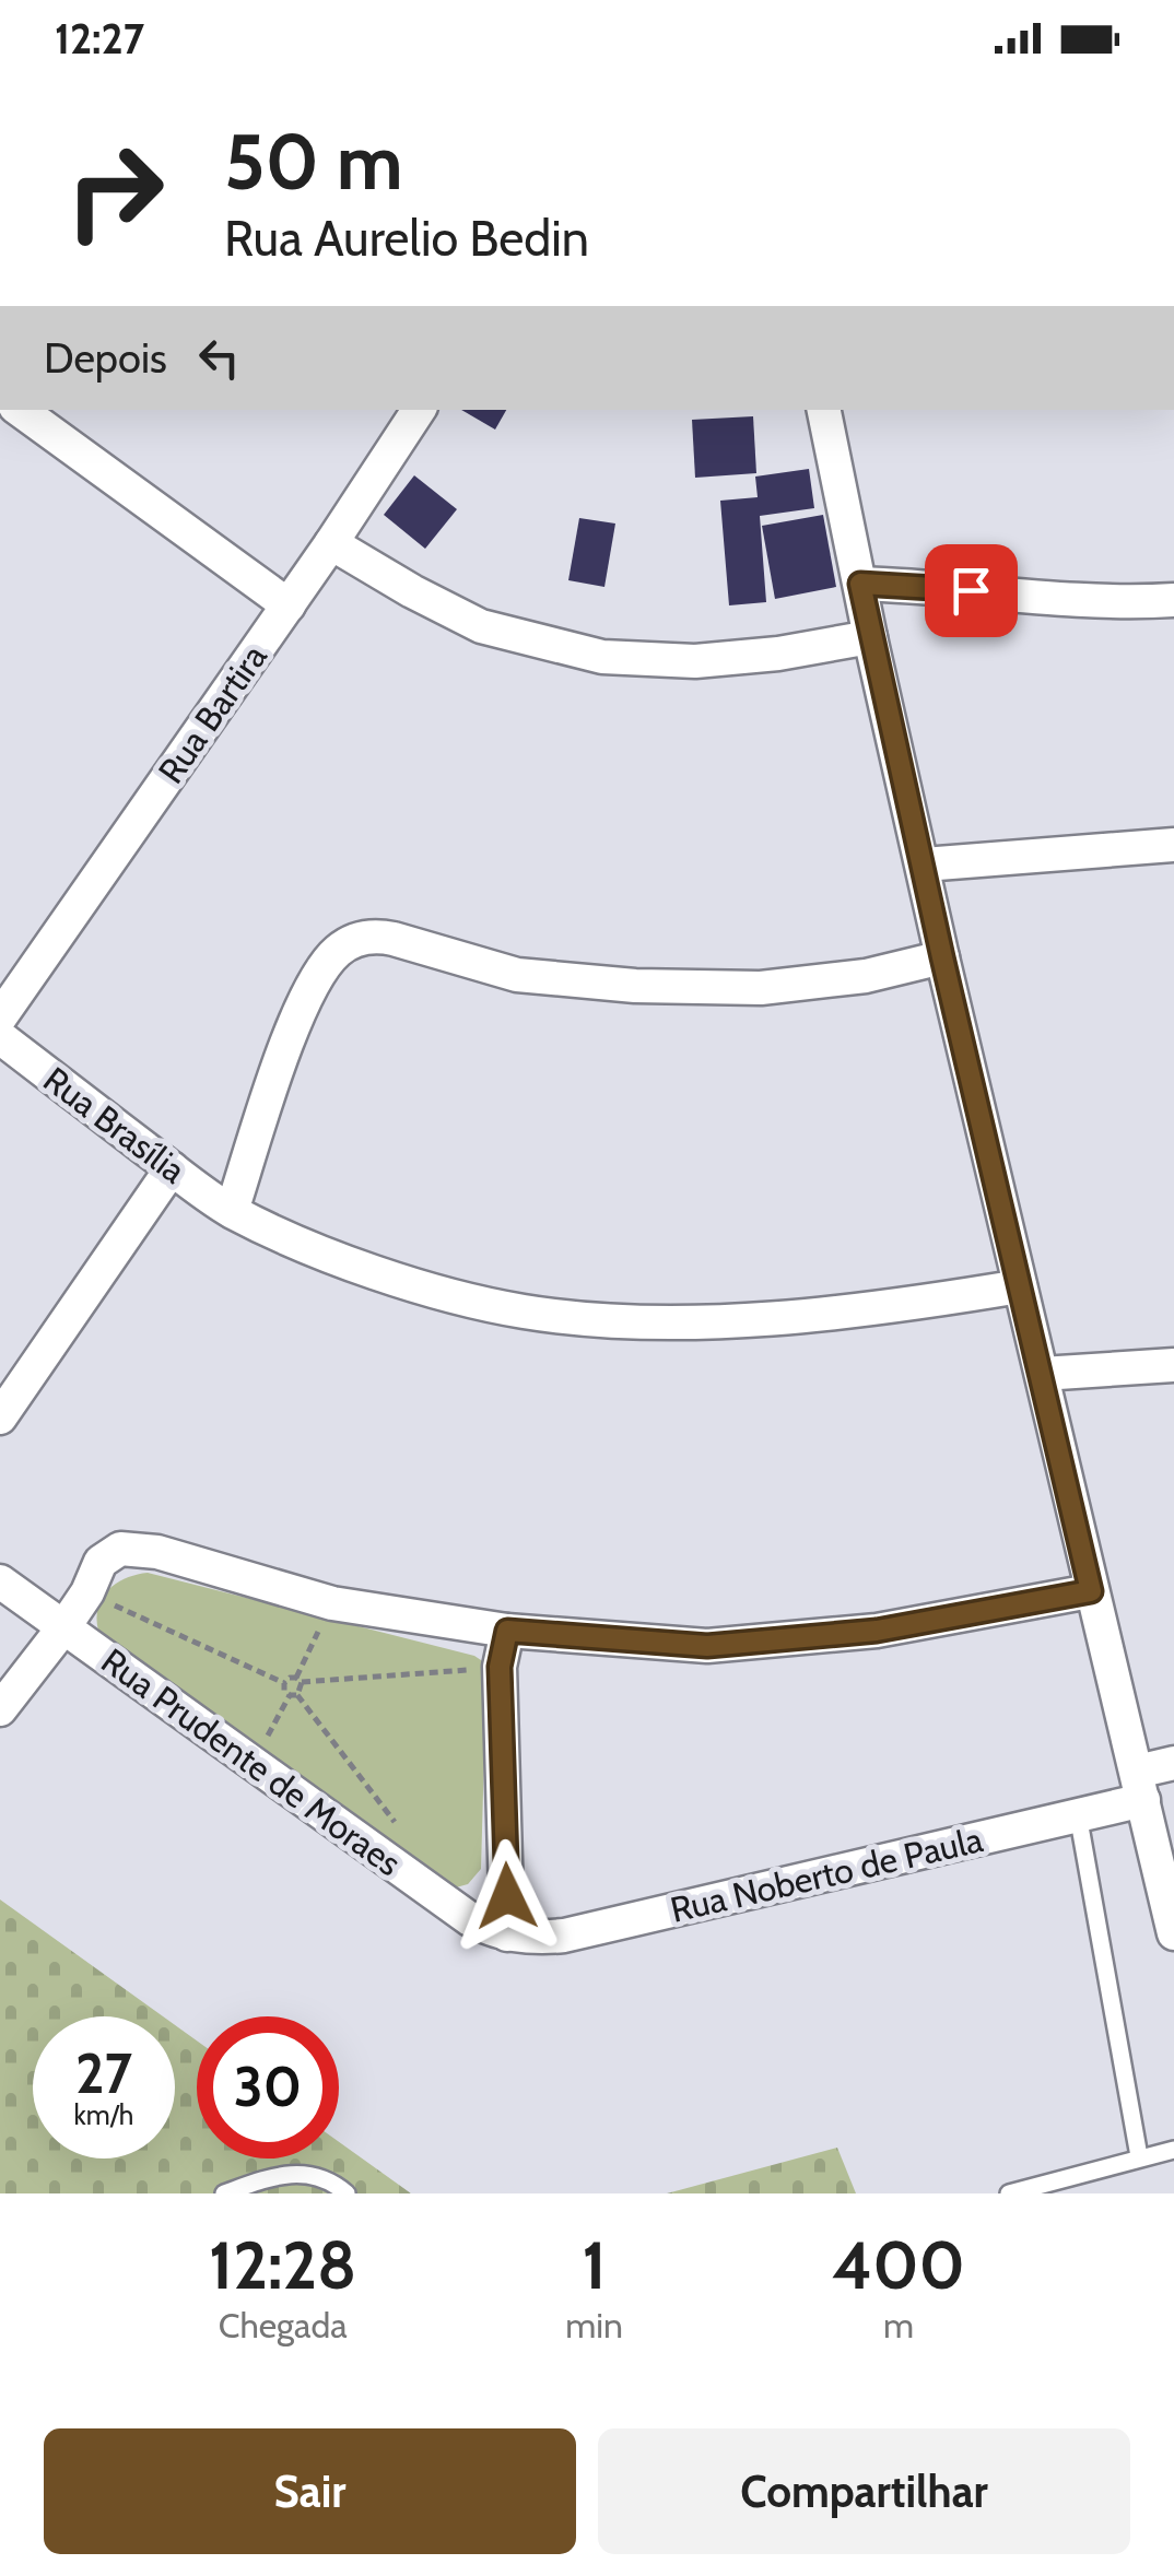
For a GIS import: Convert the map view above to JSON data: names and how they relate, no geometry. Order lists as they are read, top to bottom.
{
  "streets": {
    "street": [
      "Rua Bartira",
      "Rua Brasília",
      "Rua Prudente de Moraes",
      "Rua Noberto de Paula"
    ]
  },
  "crossings": [
    ["Rua Prudente de Moraes", "Rua Noberto de Paula"]
  ],
  "page": {
    "status": "12:27",
    "turn": ["50 m", "Rua Aurelio Bedin"],
    "then": "Depois",
    "speed": "27 km/h",
    "limit": "30",
    "eta": [
      "12:28",
      "Chegada",
      "1",
      "min",
      "400",
      "m"
    ],
    "buttons": ["Sair", "Compartilhar"]
  }
}
